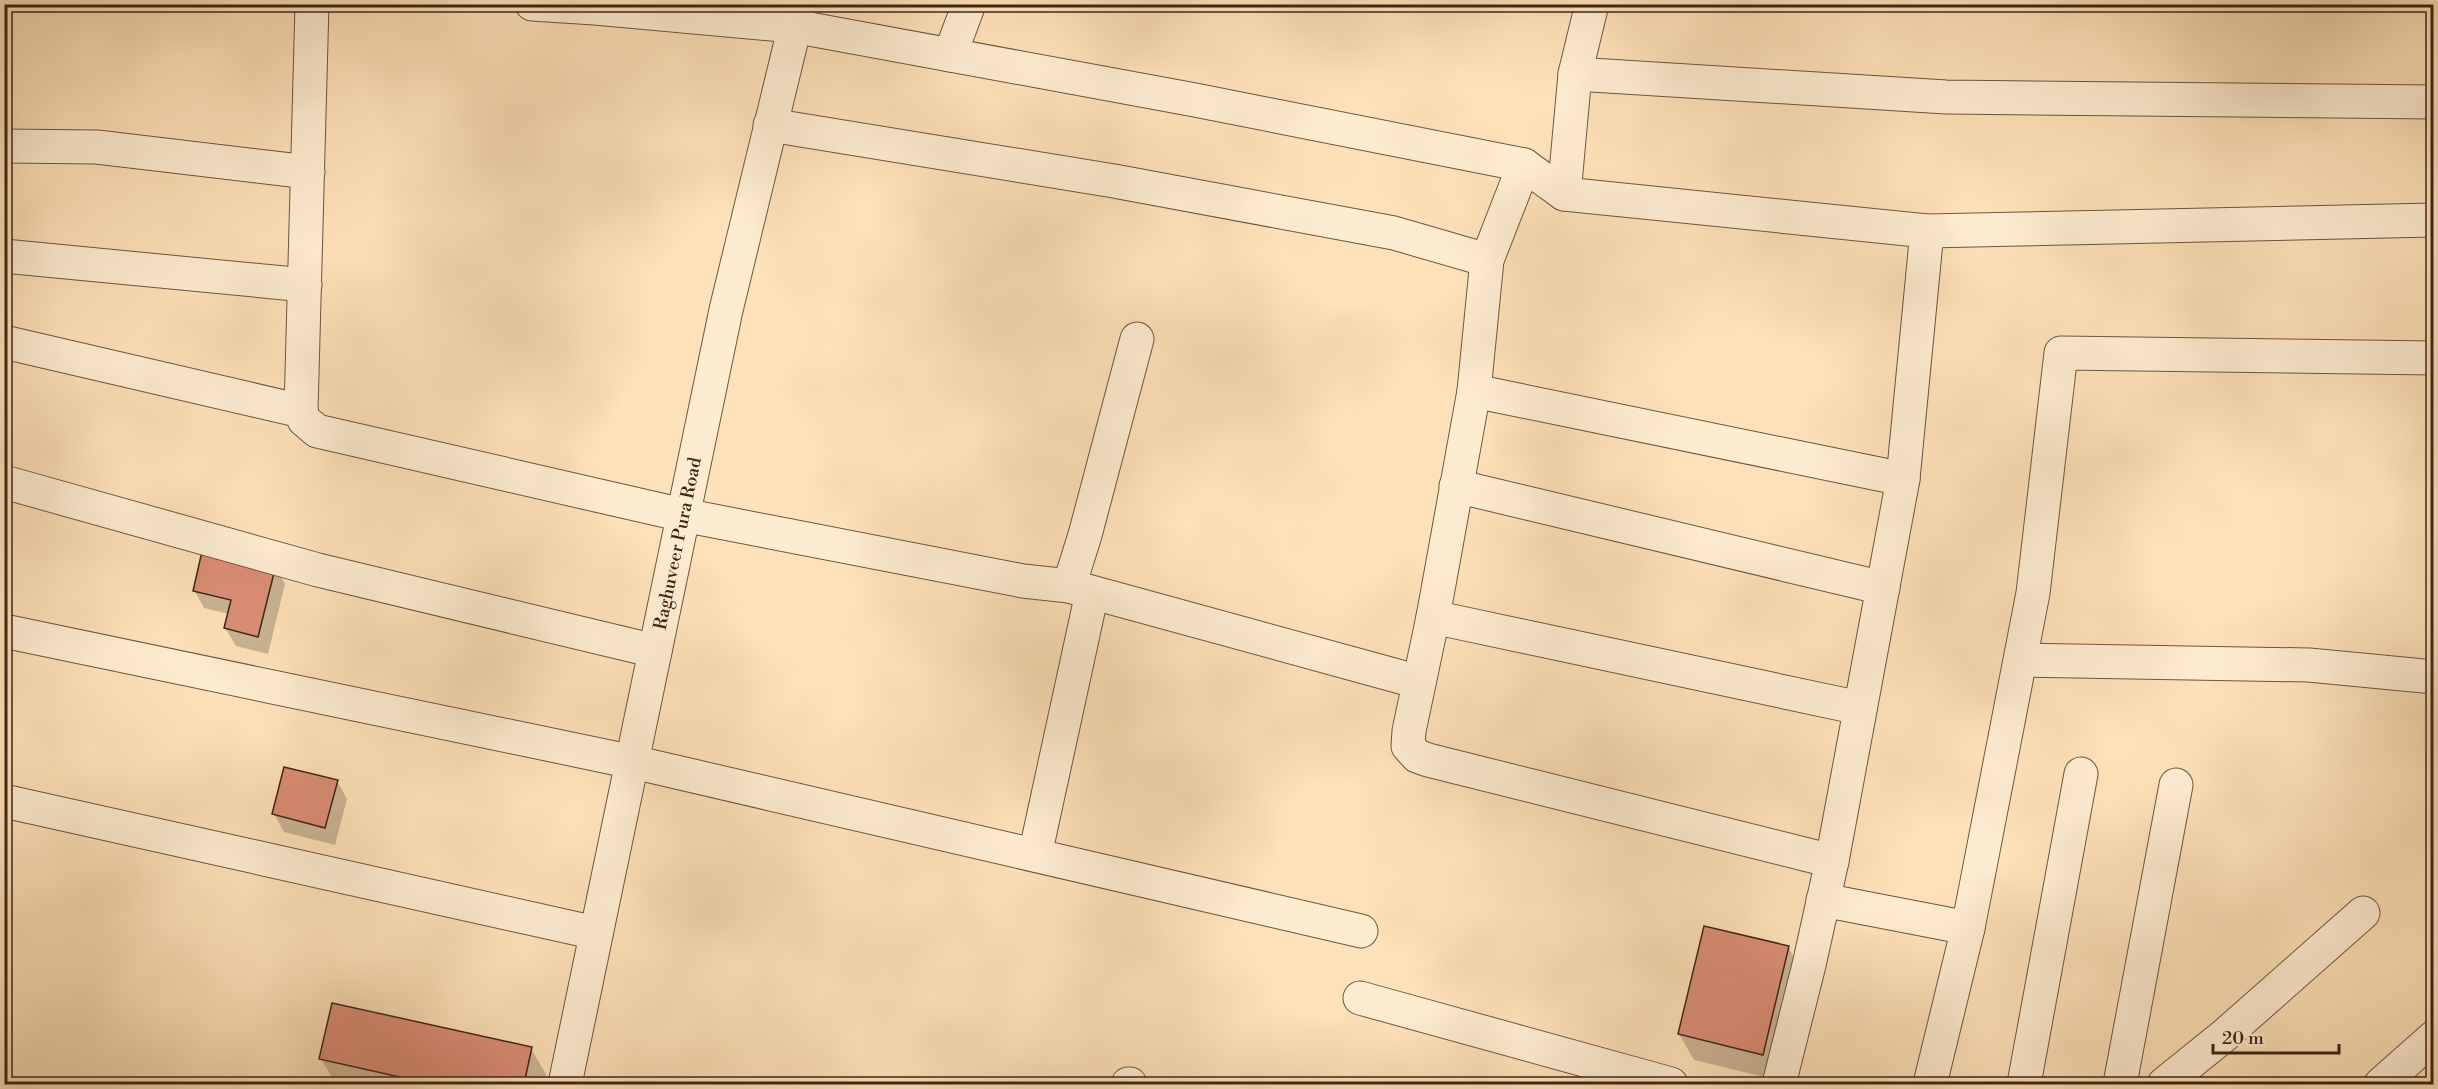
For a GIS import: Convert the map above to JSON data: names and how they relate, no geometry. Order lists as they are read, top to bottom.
{
  "streets": {
    "street": ["Raghuveer Pura Road"]
  },
  "scale_bar": "20 m"
}
